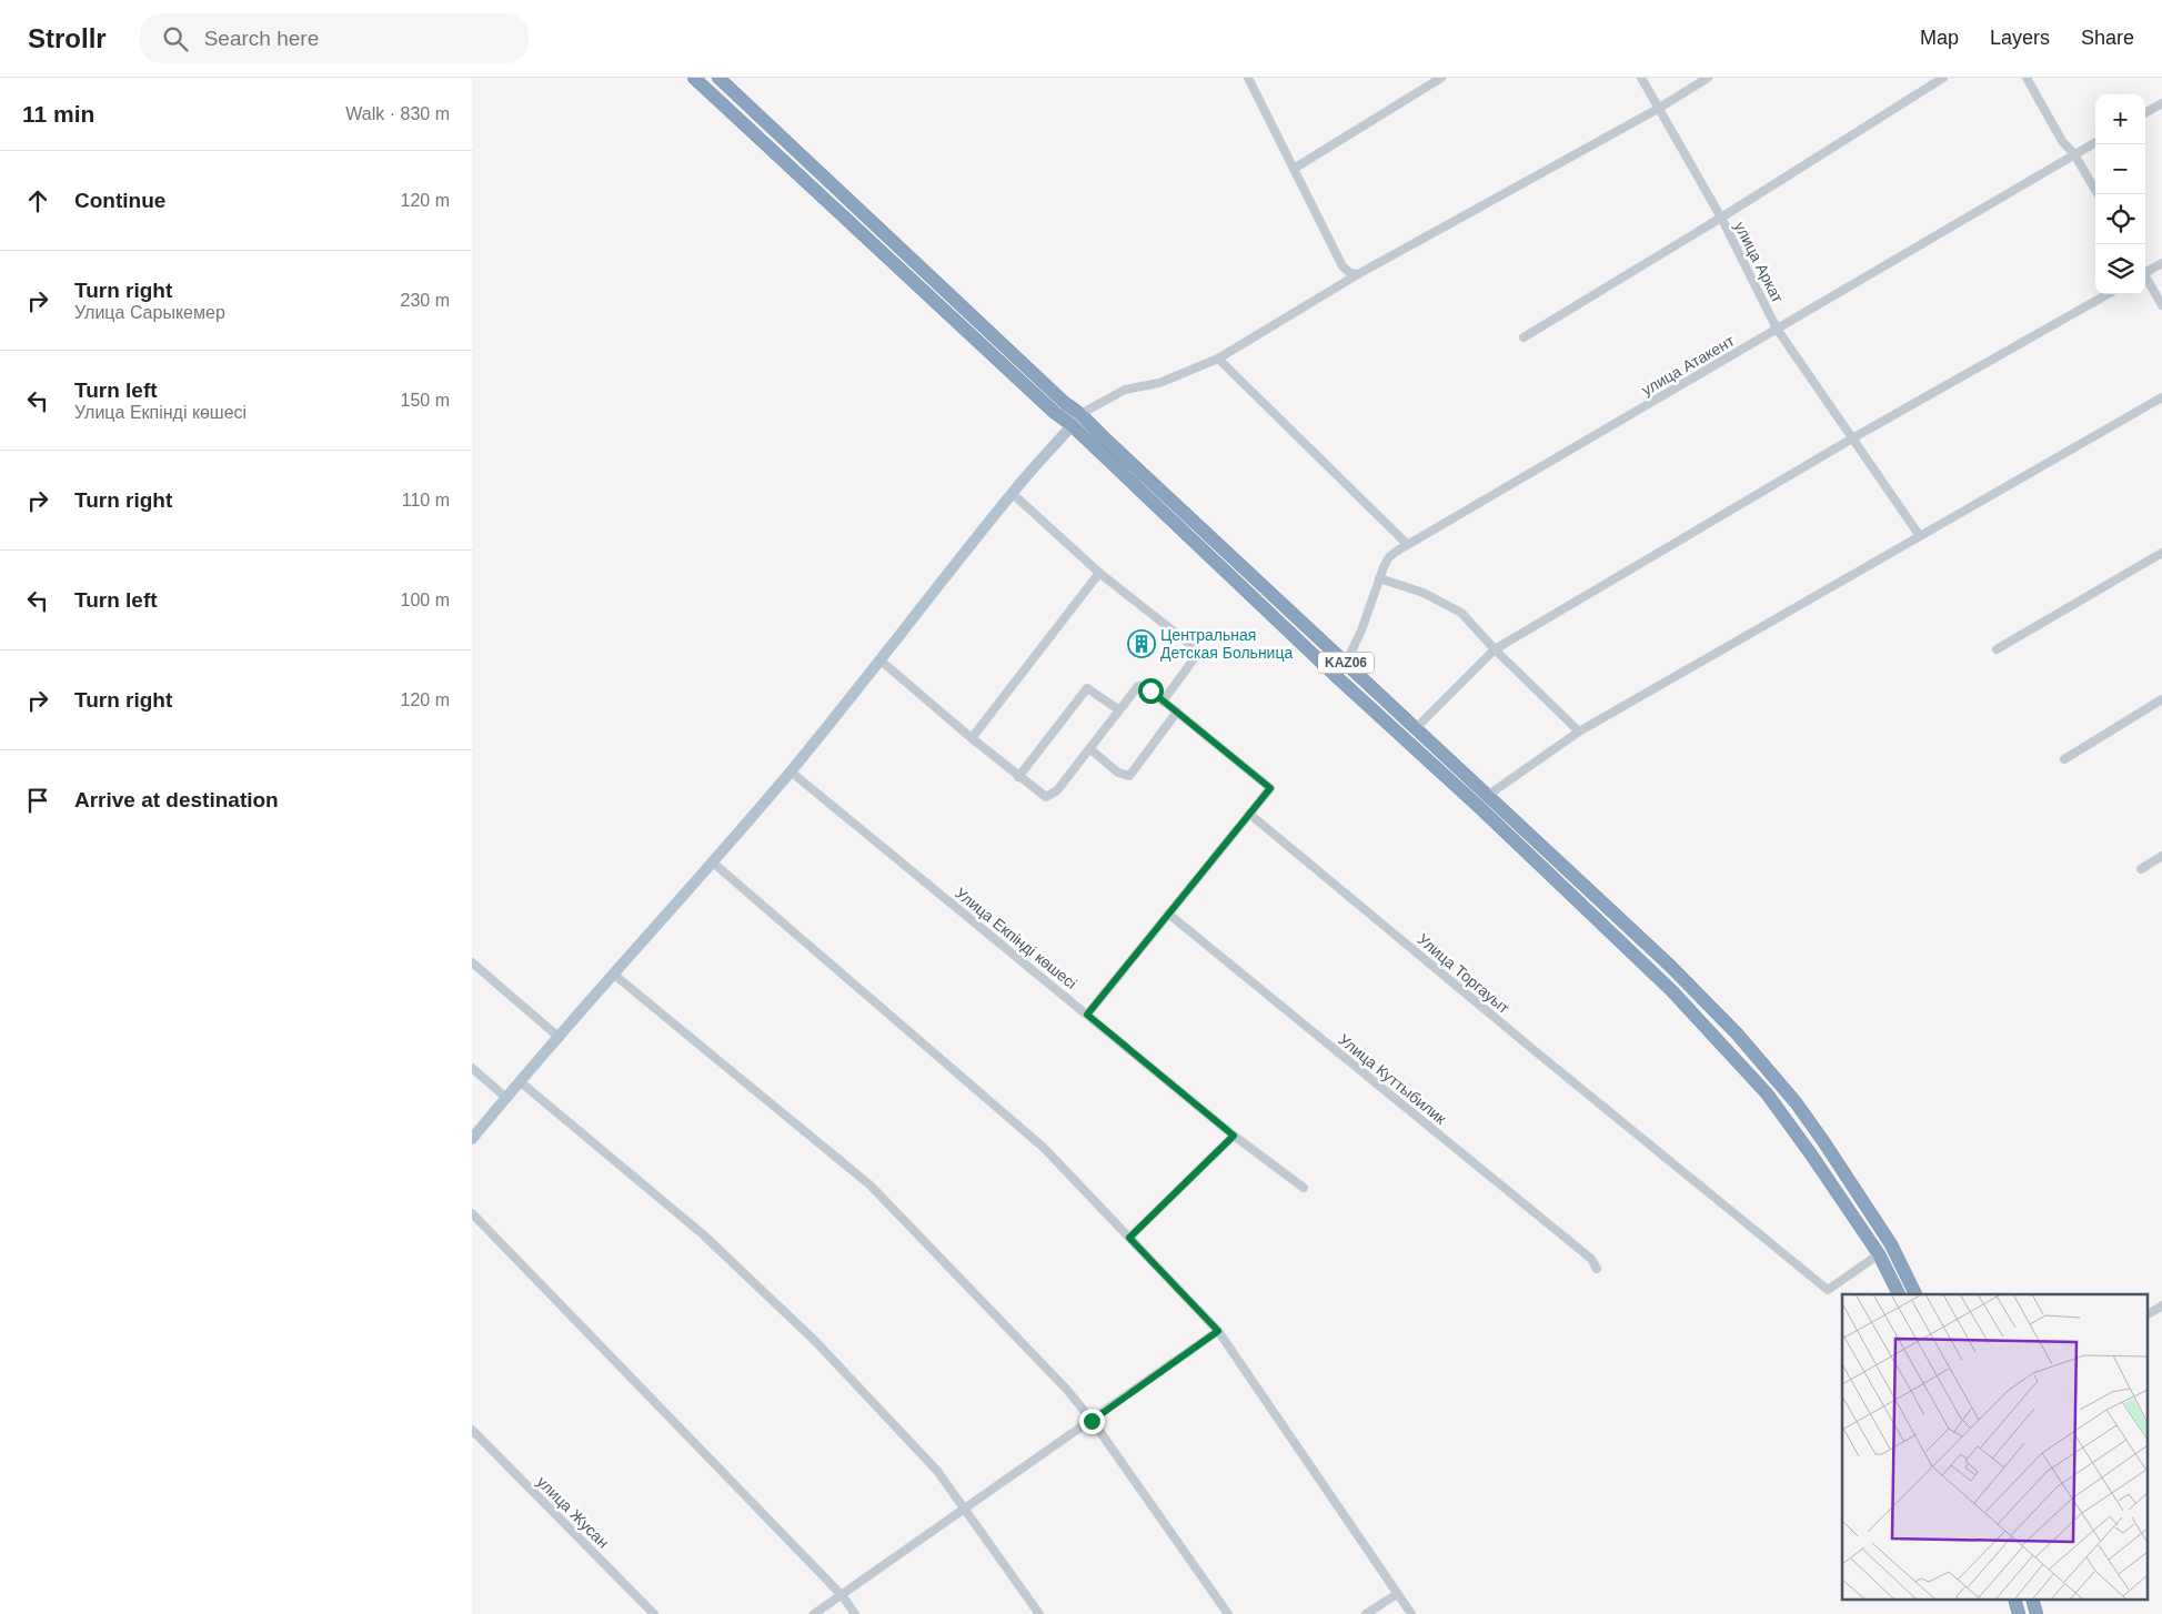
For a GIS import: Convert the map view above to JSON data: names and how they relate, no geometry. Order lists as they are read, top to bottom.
{
  "streets": {
    "highway": ["KАZ06"],
    "street": [
      "улица Аркат",
      "улица Атакент",
      "Улица Екпінді көшесі",
      "Улица Торгауыт",
      "Улица Куттыбилик",
      "улица Жусан"
    ]
  },
  "crossings": [
    ["улица Аркат", "улица Атакент"],
    ["улица Атакент", "KАZ06"],
    ["KАZ06", "Улица Торгауыт"]
  ],
  "places": {
    "building": ["Центральная Детская Больница"]
  },
  "page": {
    "header": "Strollr",
    "search": "Search here",
    "nav": ["Map", "Layers", "Share"],
    "heading": ["11 min", "Walk · 830 m"],
    "map_buttons": ["+", "−"],
    "list": [
      ["Continue", "120 m"],
      ["Turn right", "Улица Сарыкемер", "230 m"],
      ["Turn left", "Улица Екпінді көшесі", "150 m"],
      ["Turn right", "110 m"],
      ["Turn left", "100 m"],
      ["Turn right", "120 m"],
      "Arrive at destination"
    ]
  }
}
